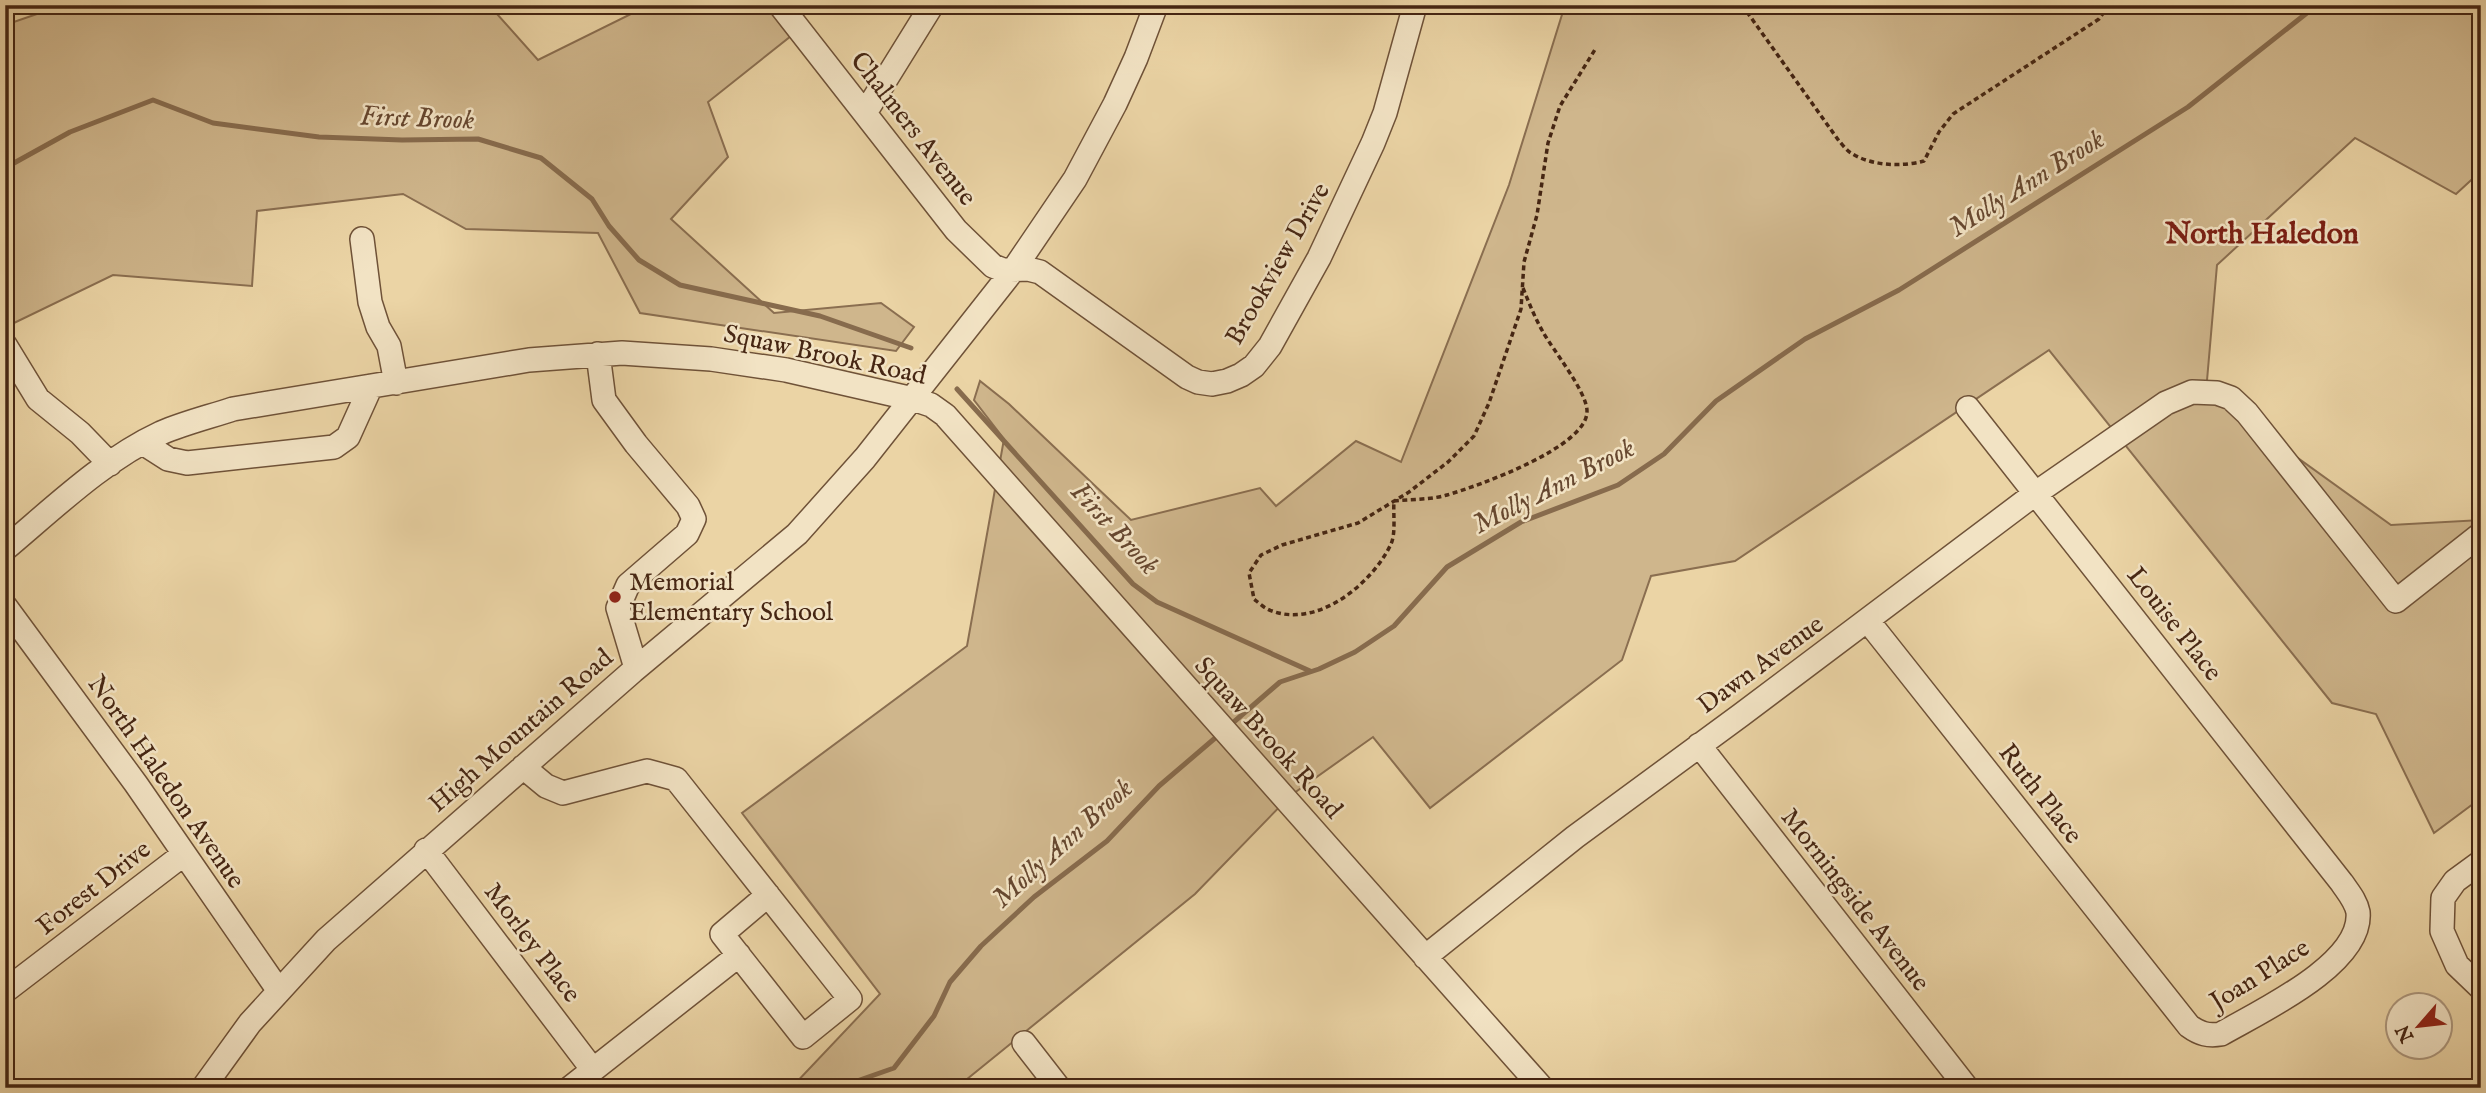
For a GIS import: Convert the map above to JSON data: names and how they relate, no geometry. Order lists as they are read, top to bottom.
{
  "streets": {
    "street": [
      "Chalmers Avenue",
      "Brookview Drive",
      "Squaw Brook Road",
      "Louise Place",
      "Dawn Avenue",
      "High Mountain Road",
      "North Haledon Avenue",
      "Ruth Place",
      "Forest Drive",
      "Morningside Avenue",
      "Morley Place",
      "Joan Place"
    ]
  },
  "crossings": [
    ["Chalmers Avenue", "Brookview Drive"],
    ["Chalmers Avenue", "High Mountain Road"],
    ["Brookview Drive", "High Mountain Road"],
    ["Squaw Brook Road", "Dawn Avenue"],
    ["Squaw Brook Road", "High Mountain Road"],
    ["Louise Place", "Dawn Avenue"],
    ["Louise Place", "Joan Place"],
    ["Dawn Avenue", "Ruth Place"],
    ["Dawn Avenue", "Morningside Avenue"],
    ["High Mountain Road", "North Haledon Avenue"],
    ["High Mountain Road", "Morley Place"],
    ["North Haledon Avenue", "Forest Drive"],
    ["Ruth Place", "Joan Place"]
  ],
  "districts": ["North Haledon"],
  "water": ["First Brook", "Molly Ann Brook"],
  "places": ["Memorial Elementary School"],
  "north": "bottom left"
}
